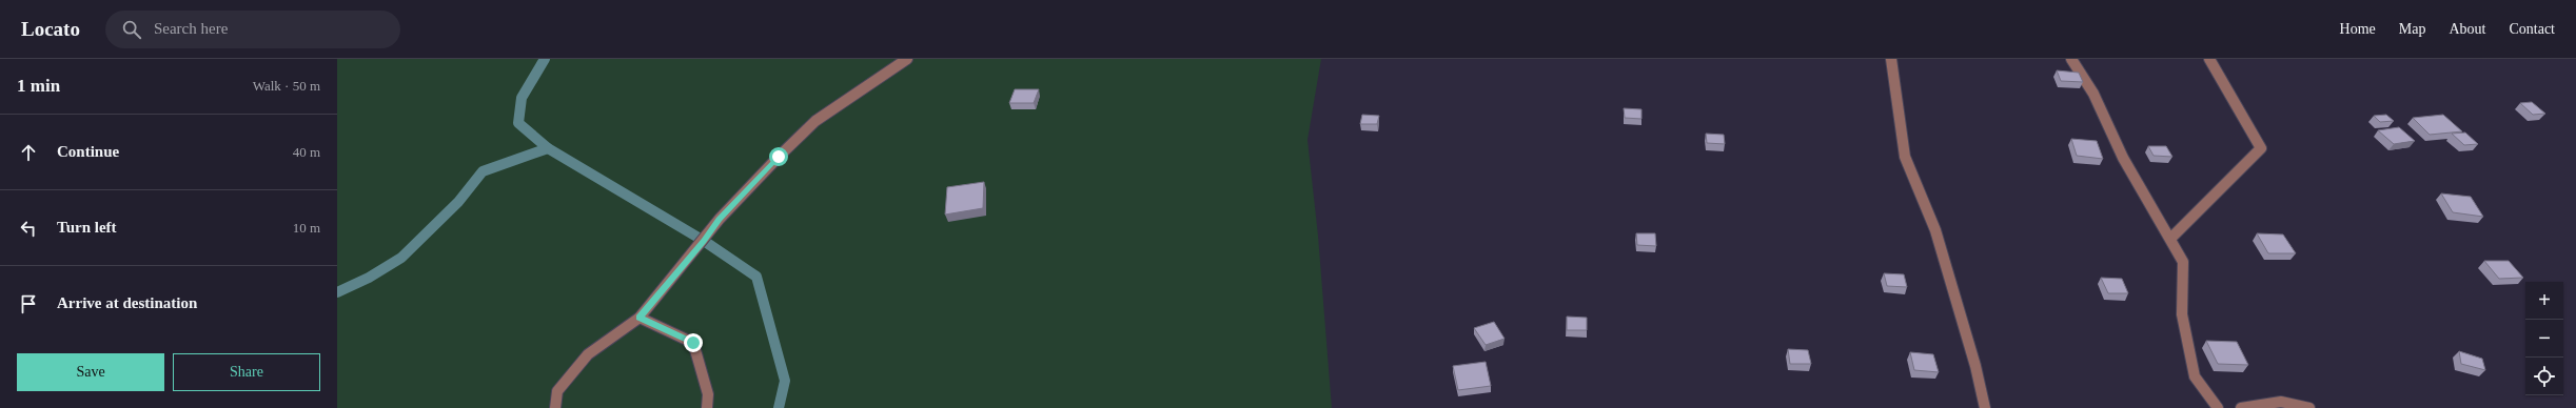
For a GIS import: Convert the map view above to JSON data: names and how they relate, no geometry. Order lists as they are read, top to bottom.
{
  "page": {
    "header": "Locato",
    "search": "Search here",
    "nav": [
      "Home",
      "Map",
      "About",
      "Contact"
    ],
    "heading": ["1 min", "Walk · 50 m"],
    "list": [
      ["Continue", "40 m"],
      ["Turn left", "10 m"],
      "Arrive at destination"
    ],
    "map_buttons": ["+", "−"],
    "buttons": ["Save", "Share"]
  }
}
